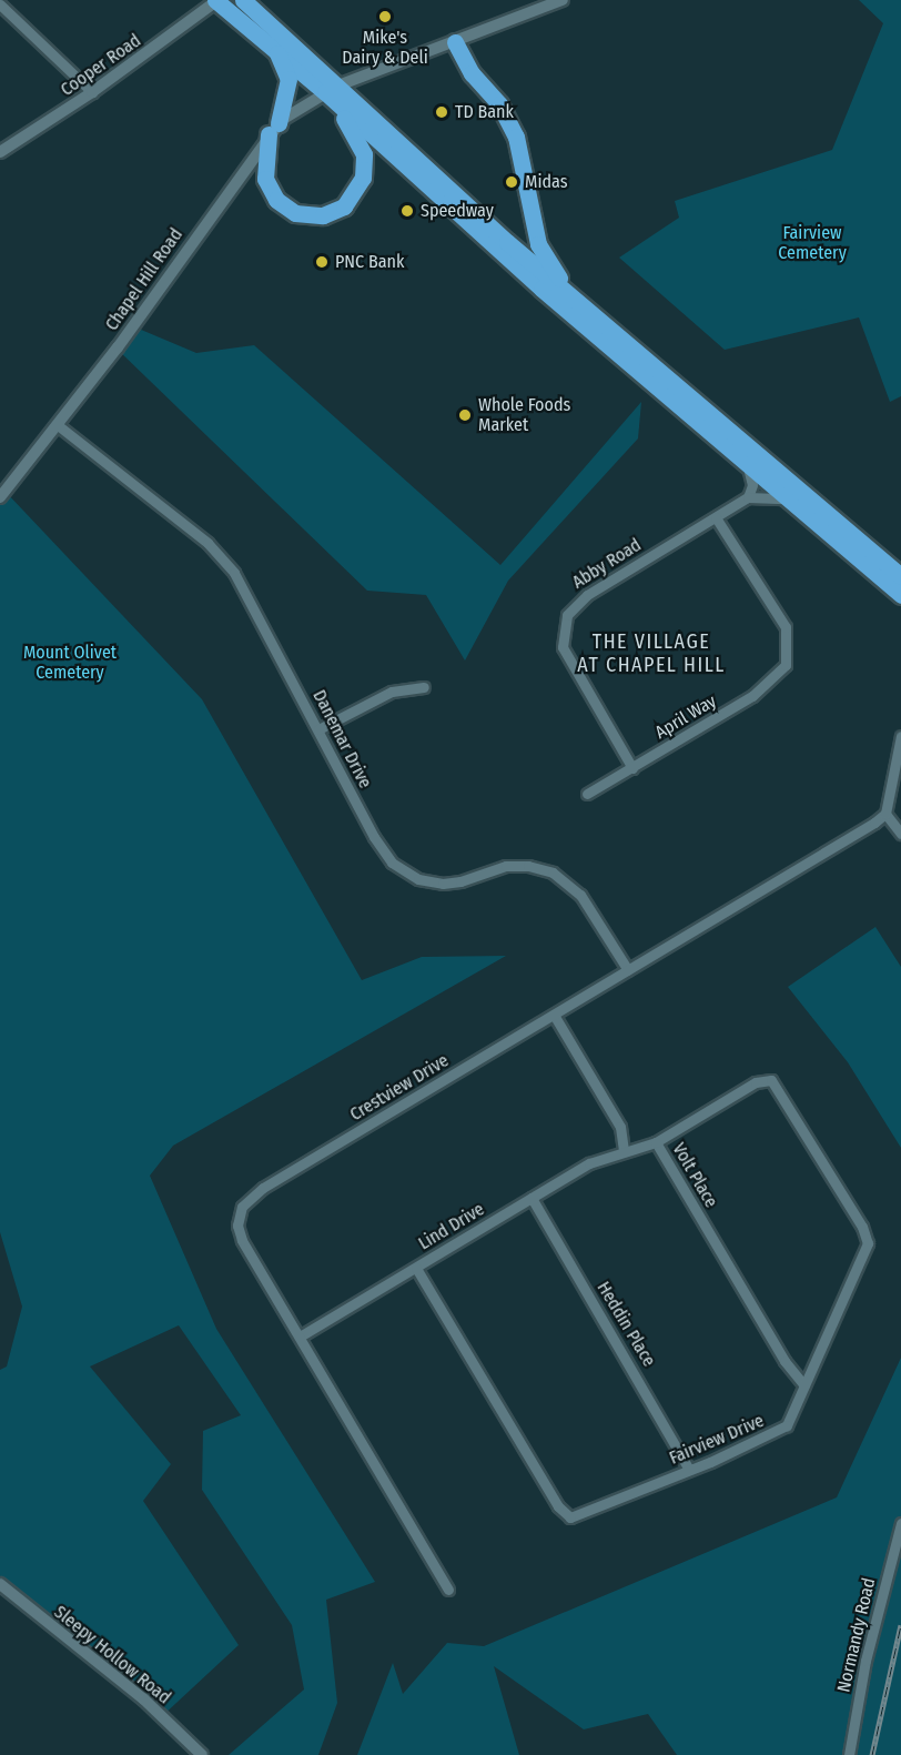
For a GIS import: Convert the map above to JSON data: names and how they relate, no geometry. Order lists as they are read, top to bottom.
{
  "streets": {
    "street": [
      "Cooper Road",
      "Chapel Hill Road",
      "Abby Road",
      "April Way",
      "Danemar Drive",
      "Crestview Drive",
      "Volt Place",
      "Lind Drive",
      "Heddin Place",
      "Fairview Drive",
      "Normandy Road",
      "Sleepy Hollow Road"
    ]
  },
  "crossings": [
    ["Chapel Hill Road", "Danemar Drive"],
    ["Abby Road", "April Way"],
    ["Danemar Drive", "Crestview Drive"],
    ["Crestview Drive", "Lind Drive"],
    ["Volt Place", "Lind Drive"],
    ["Volt Place", "Fairview Drive"],
    ["Lind Drive", "Heddin Place"],
    ["Lind Drive", "Fairview Drive"],
    ["Heddin Place", "Fairview Drive"]
  ],
  "districts": ["THE VILLAGE AT CHAPEL HILL"],
  "parks": ["Fairview Cemetery", "Mount Olivet Cemetery"],
  "places": [
    "Mike's Dairy & Deli",
    "TD Bank",
    "Midas",
    "Speedway",
    "PNC Bank",
    "Whole Foods Market"
  ]
}
